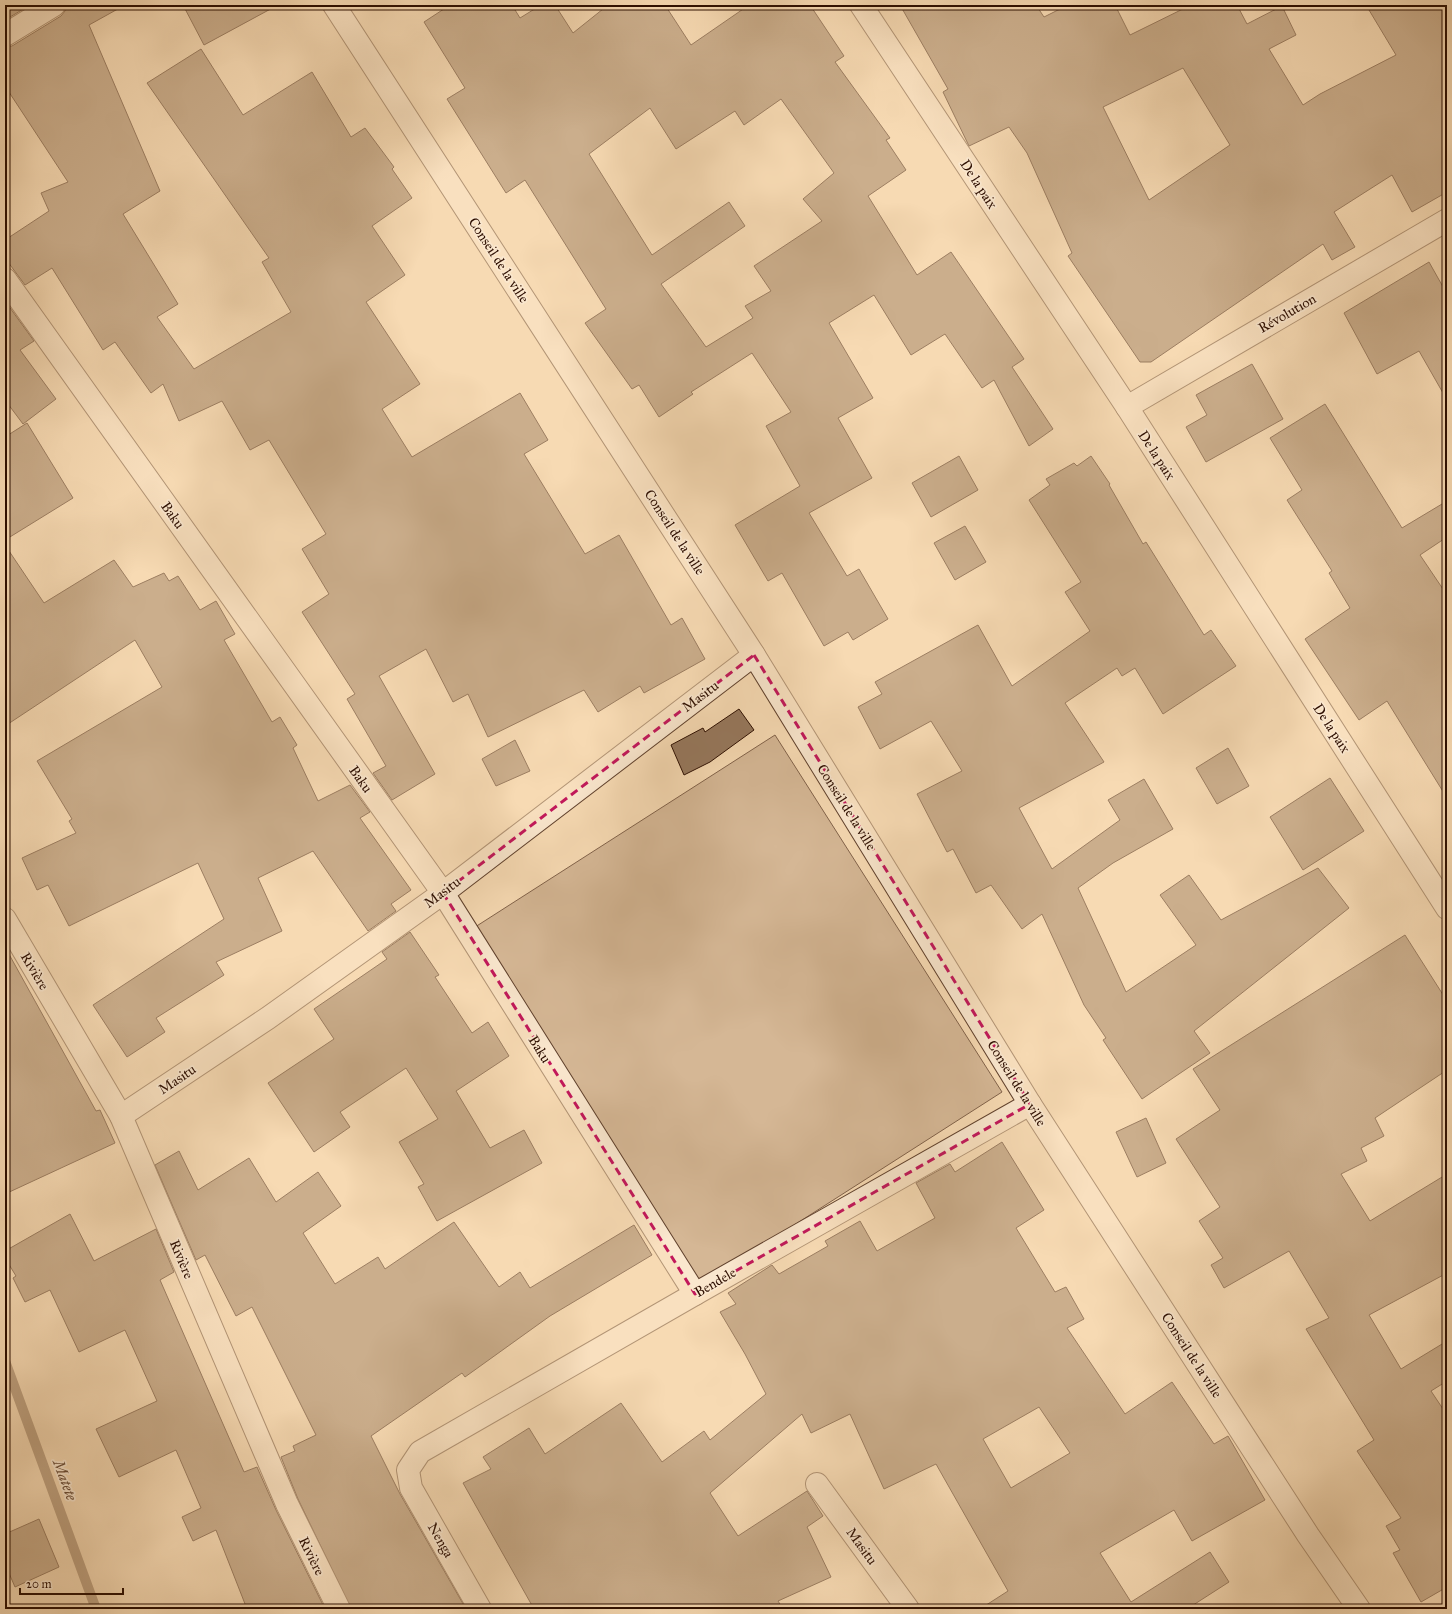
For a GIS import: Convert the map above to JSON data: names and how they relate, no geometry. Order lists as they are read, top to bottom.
{
  "streets": {
    "street": [
      "De la paix",
      "Conseil de la ville",
      "Révolution",
      "Baku",
      "Masitu",
      "Rivière",
      "Bendele",
      "Nenga"
    ]
  },
  "crossings": [
    ["De la paix", "Révolution"],
    ["Conseil de la ville", "Masitu"],
    ["Conseil de la ville", "Bendele"],
    ["Baku", "Masitu"],
    ["Baku", "Bendele"],
    ["Masitu", "Rivière"],
    ["Bendele", "Nenga"]
  ],
  "water": ["Matete"],
  "scale_bar": "20 m"
}
